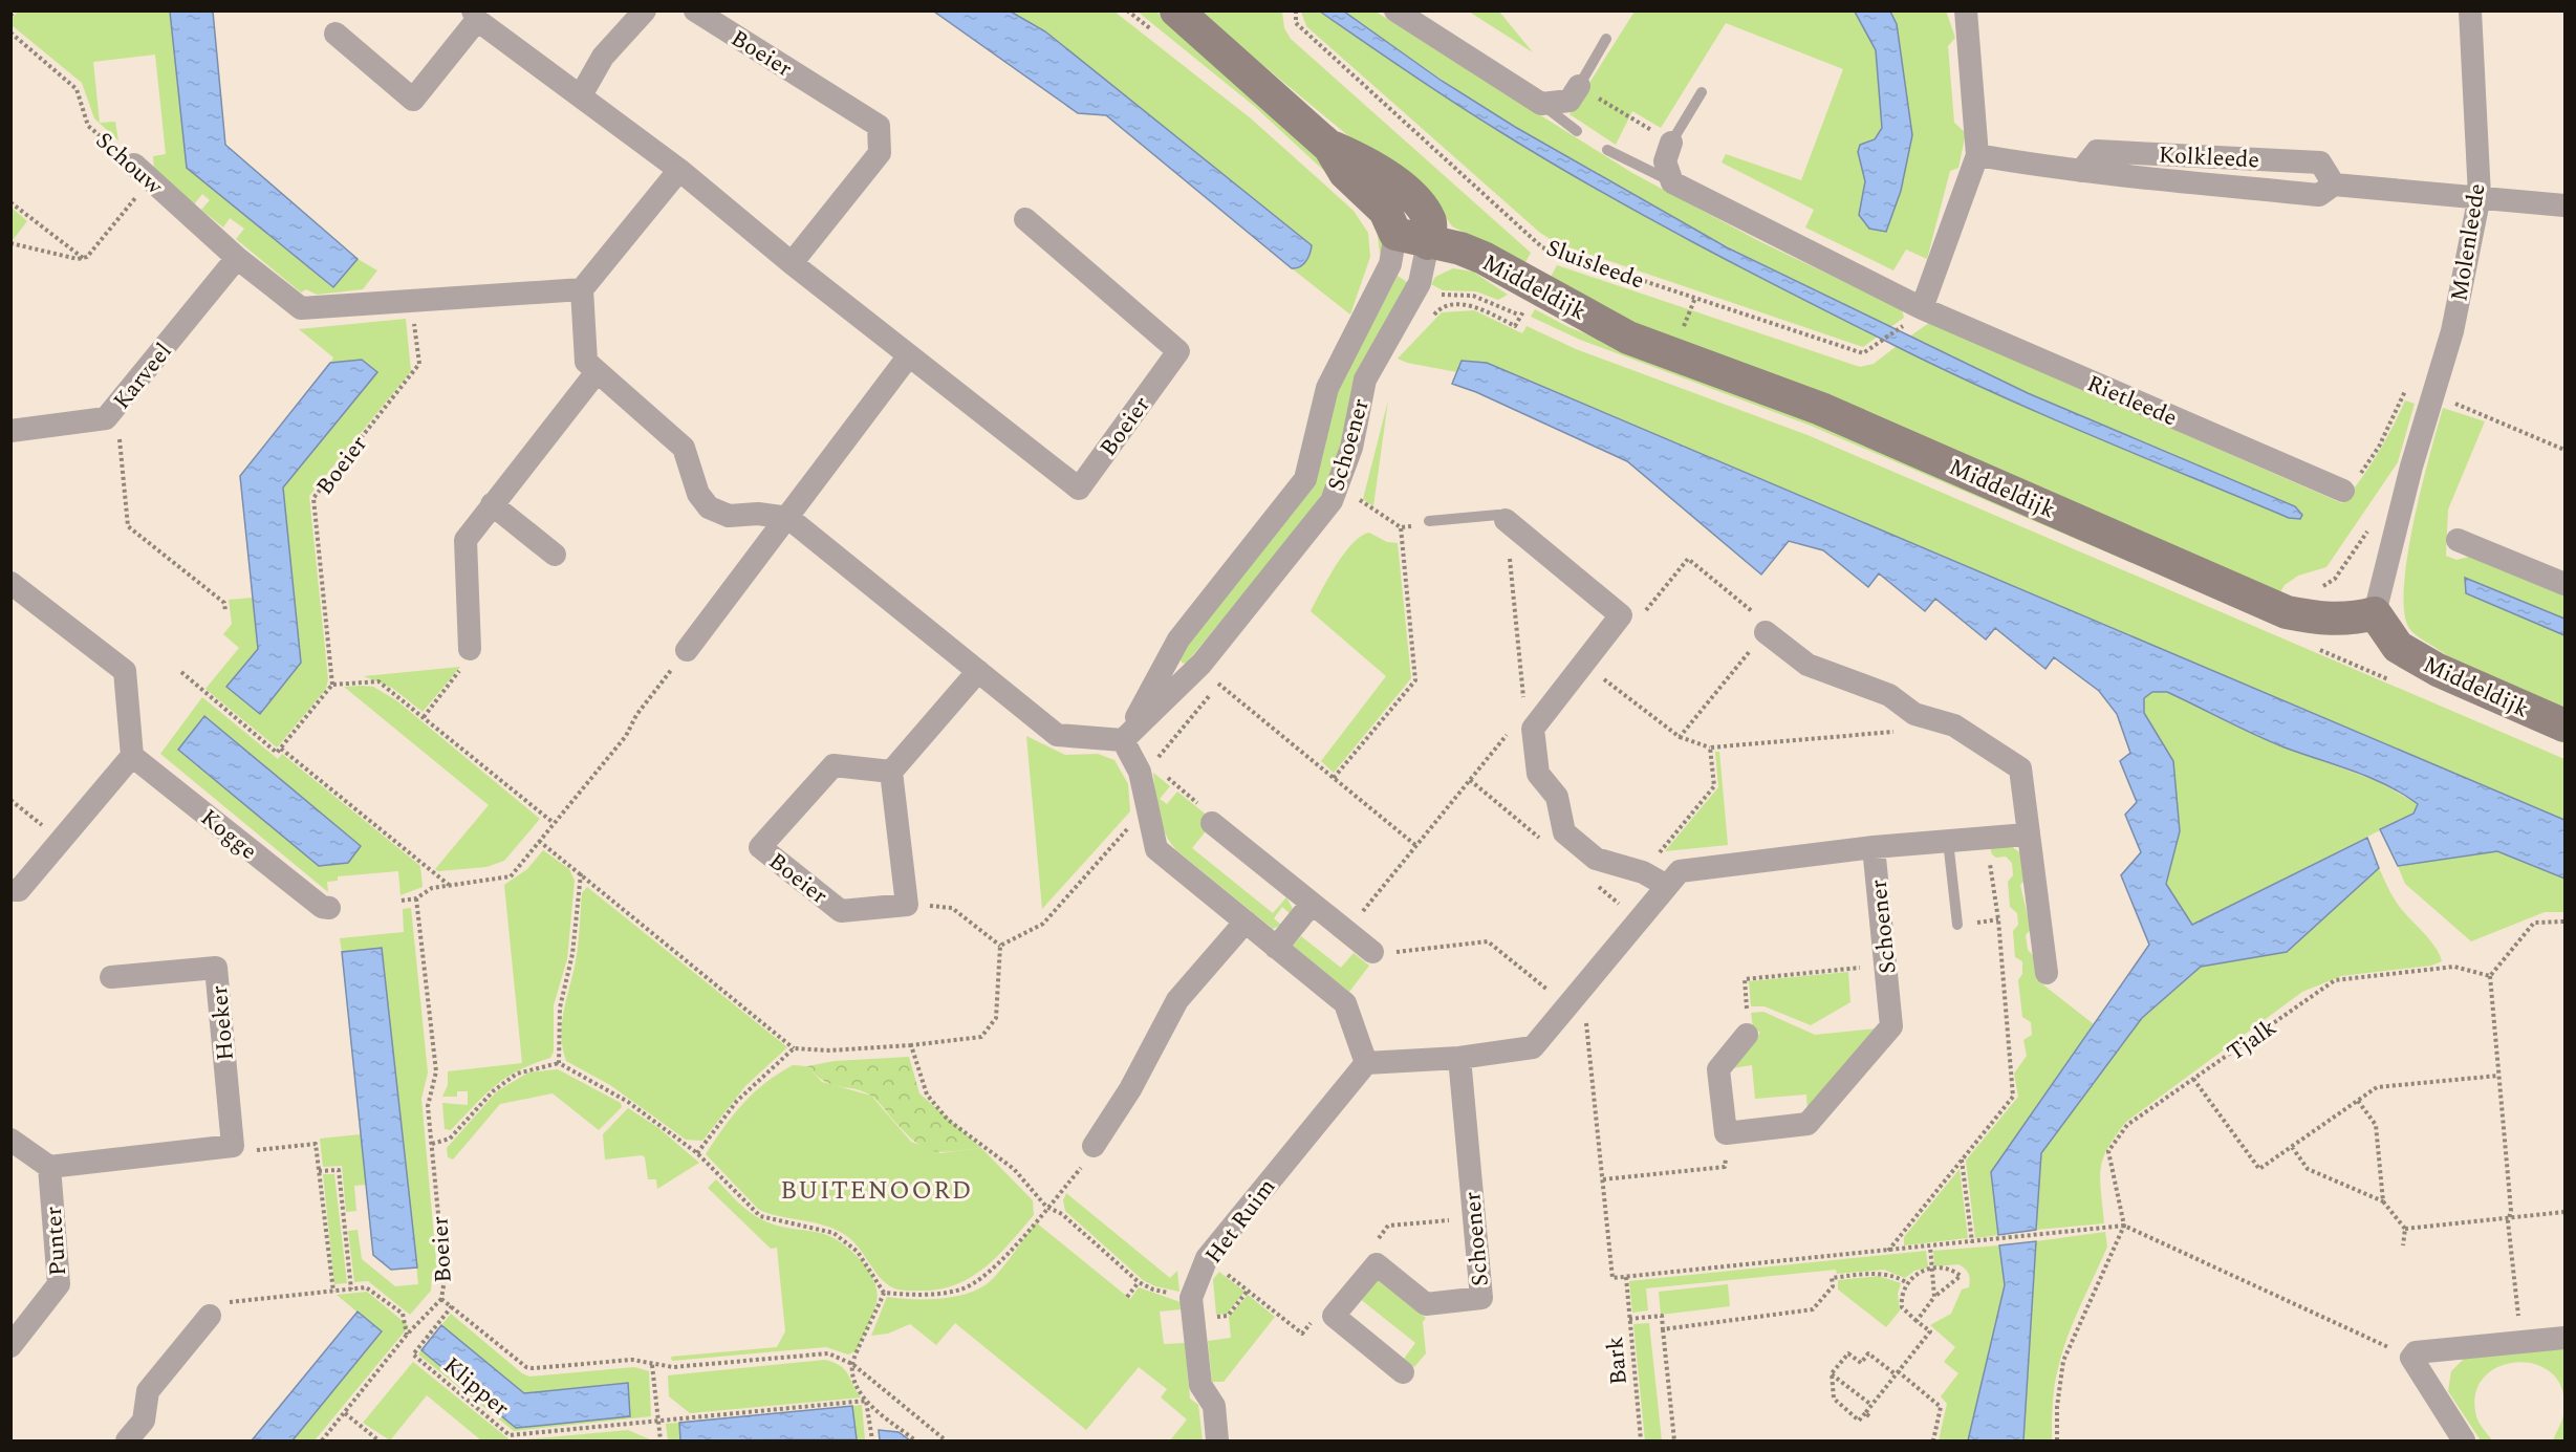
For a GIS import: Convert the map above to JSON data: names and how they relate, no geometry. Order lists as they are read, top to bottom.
{
  "streets": {
    "street": [
      "Boeier",
      "Kolkleede",
      "Schouw",
      "Molenleede",
      "Middeldijk",
      "Karveel",
      "Rietleede",
      "Schoener",
      "Kogge",
      "Hoeker",
      "Het Ruim",
      "Punter"
    ],
    "path": [
      "Sluisleede",
      "Tjalk",
      "Bark",
      "Klipper"
    ]
  },
  "crossings": [
    ["Boeier", "Klipper"],
    ["Kolkleede", "Molenleede"],
    ["Schouw", "Karveel"],
    ["Molenleede", "Middeldijk"],
    ["Middeldijk", "Schoener"],
    ["Schoener", "Het Ruim"]
  ],
  "districts": ["BUITENOORD"]
}
